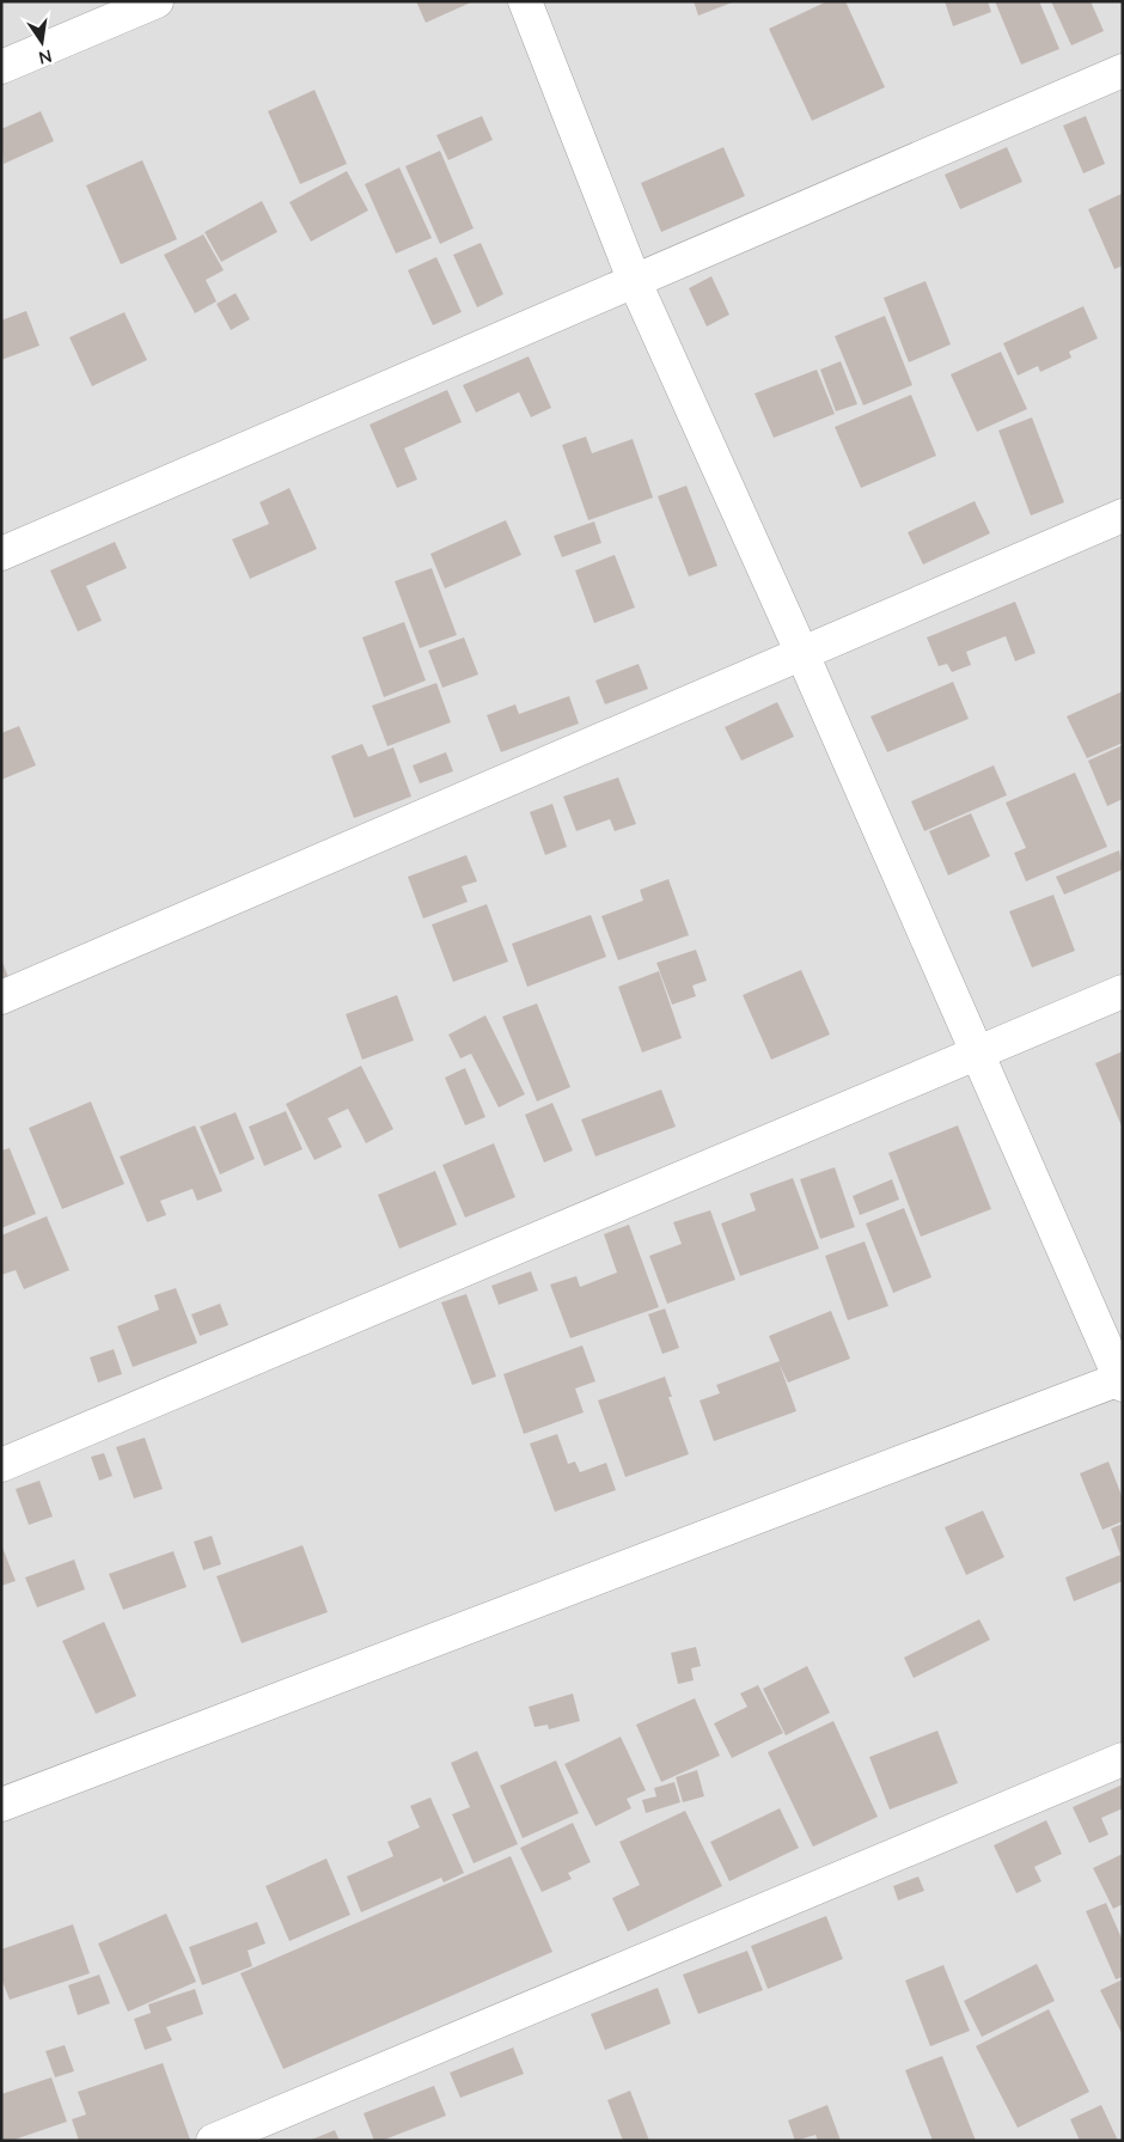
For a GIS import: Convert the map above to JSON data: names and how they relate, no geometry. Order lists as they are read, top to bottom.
{
  "north": "bottom"
}
